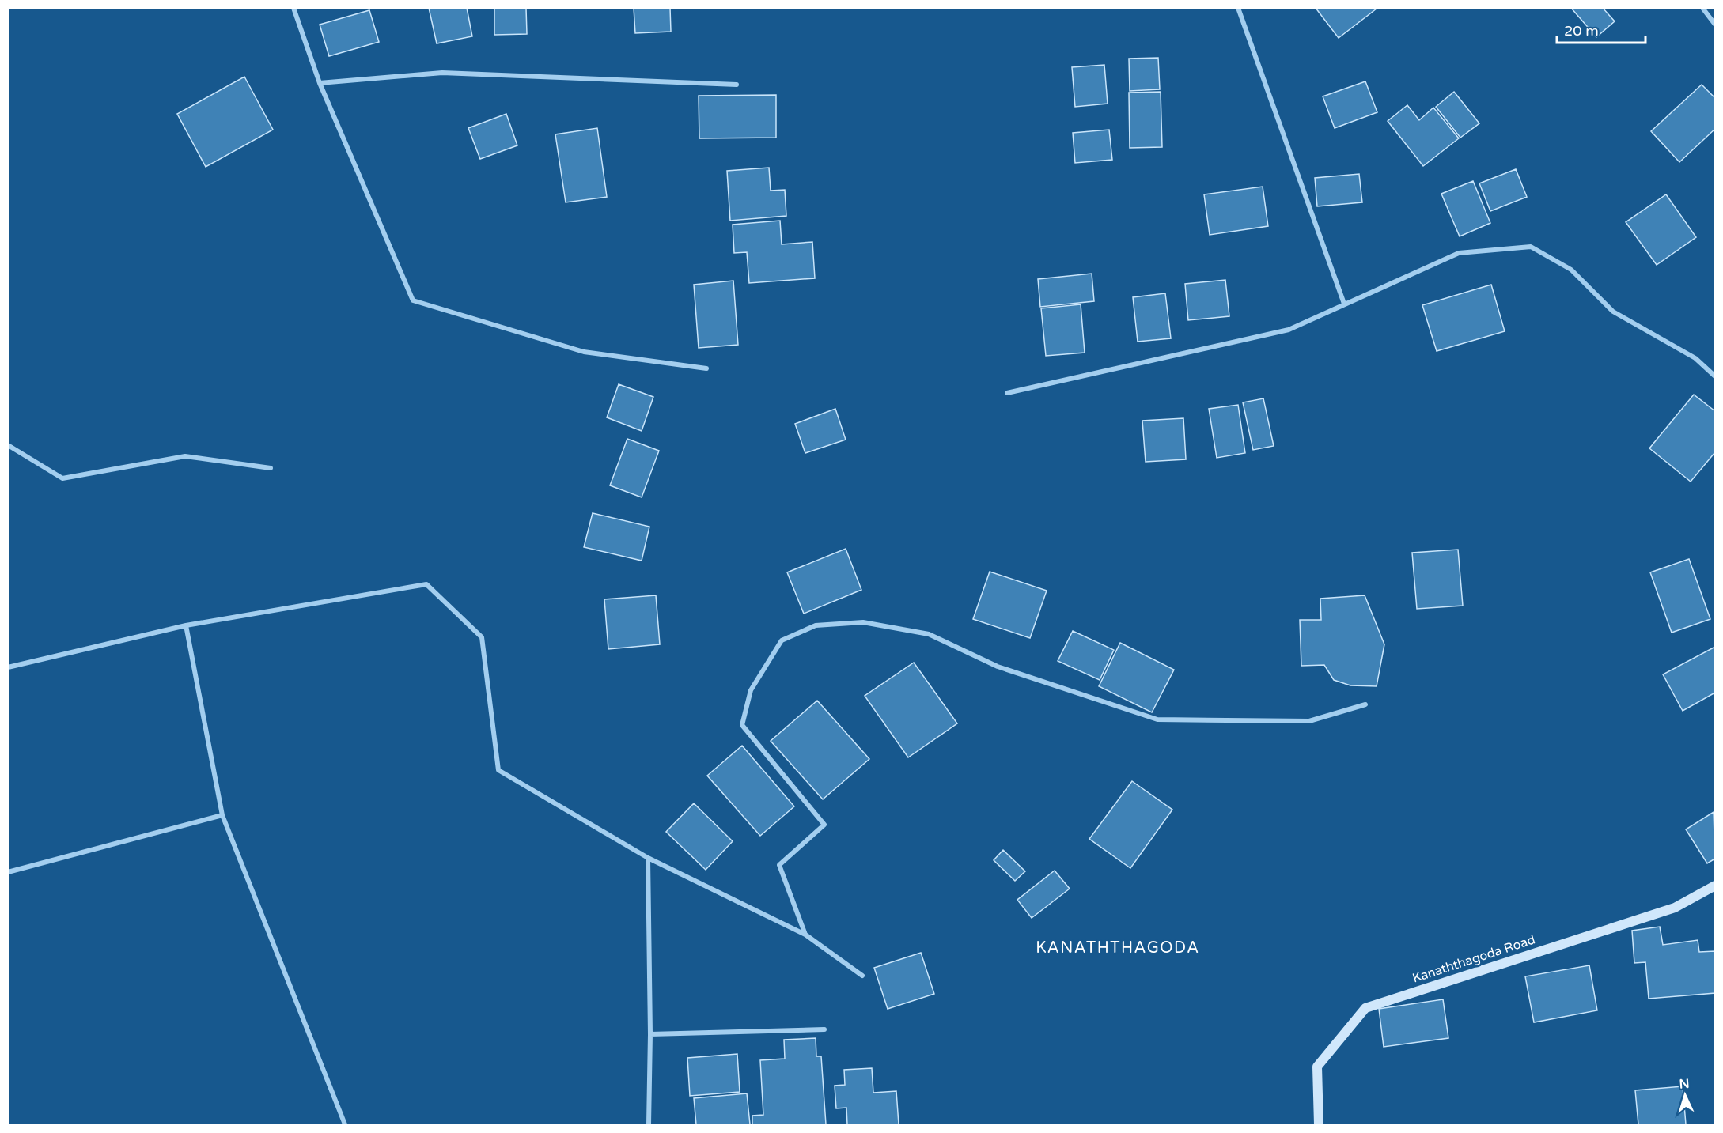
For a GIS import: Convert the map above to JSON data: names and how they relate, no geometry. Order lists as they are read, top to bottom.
{
  "streets": {
    "street": ["Kanaththagoda Road"]
  },
  "districts": ["KANATHTHAGODA"],
  "scale_bar": "20 m",
  "north": "top"
}
